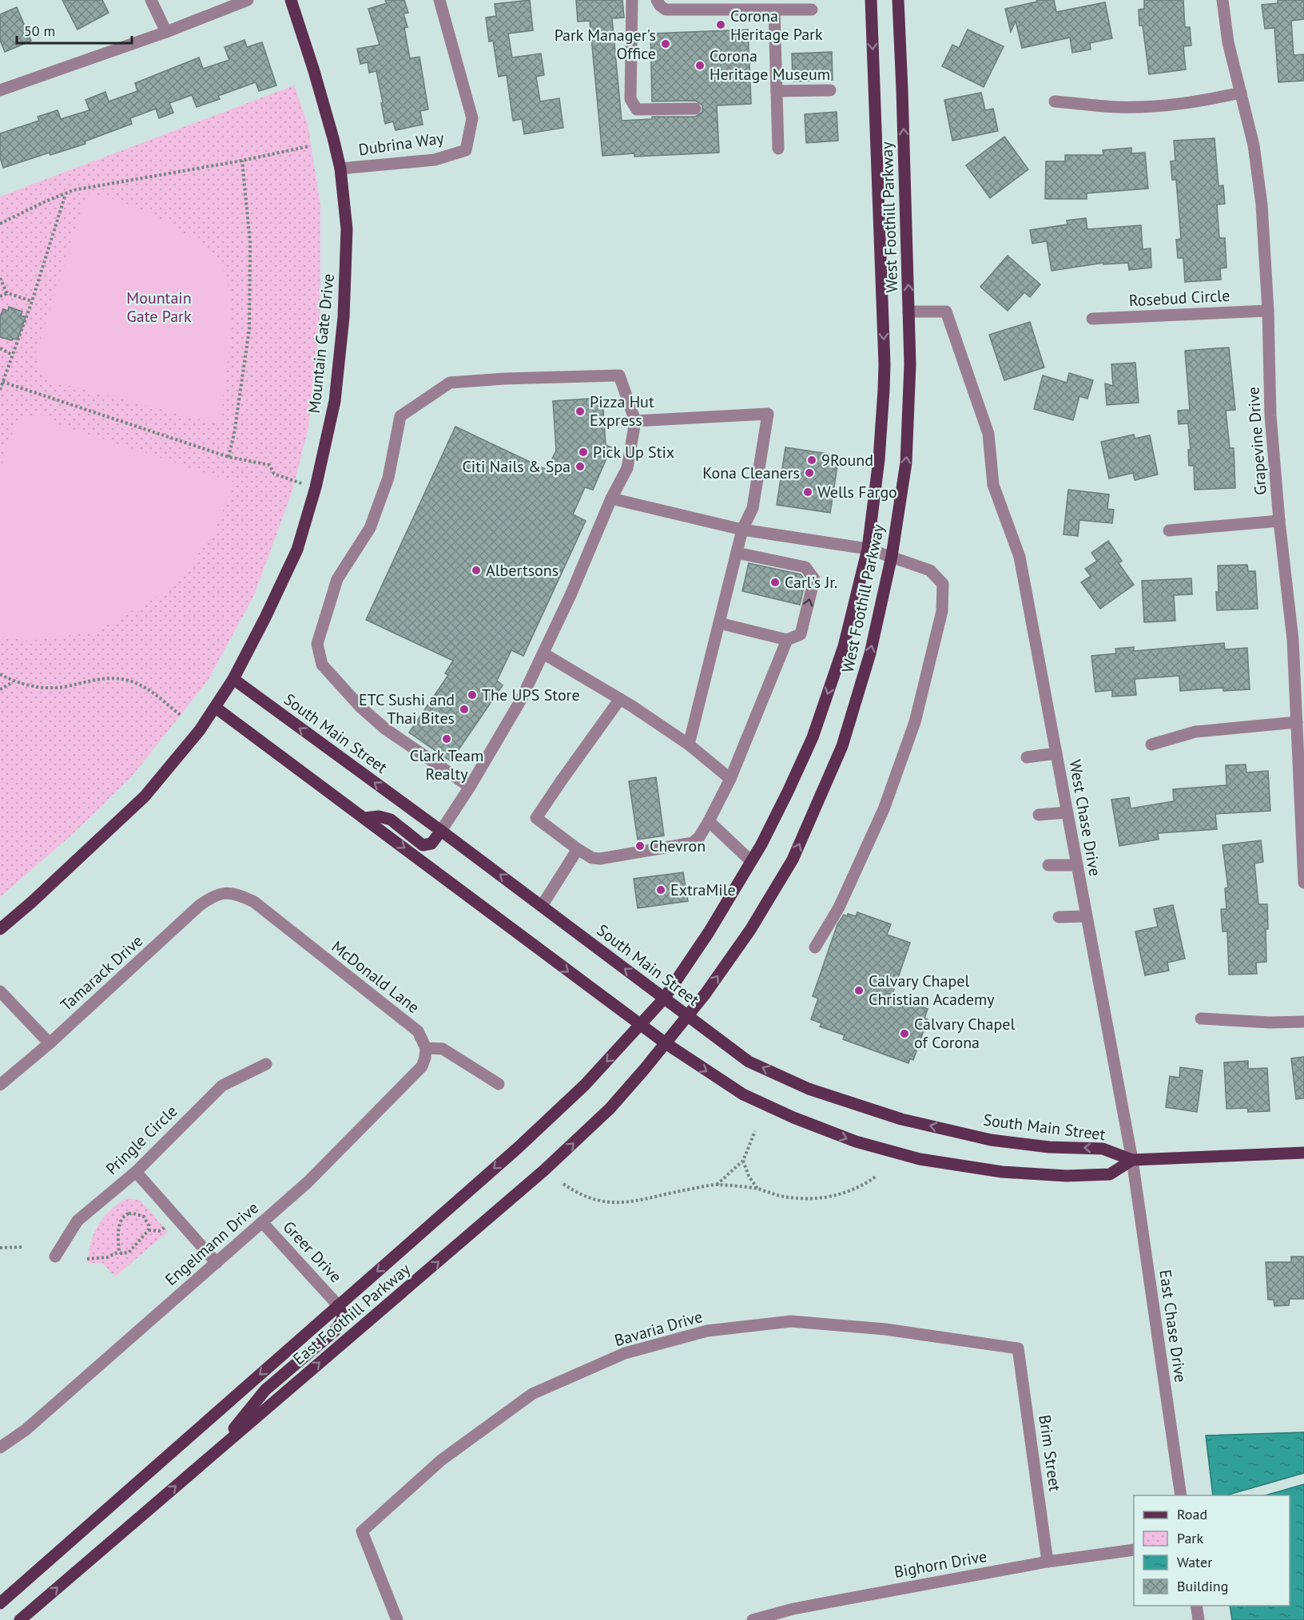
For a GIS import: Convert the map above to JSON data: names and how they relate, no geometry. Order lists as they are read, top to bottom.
{
  "streets": {
    "main road": [
      "West Foothill Parkway",
      "Mountain Gate Drive",
      "South Main Street",
      "East Foothill Parkway"
    ],
    "street": [
      "Dubrina Way",
      "Rosebud Circle",
      "Grapevine Drive",
      "West Chase Drive",
      "Tamarack Drive",
      "McDonald Lane",
      "Pringle Circle",
      "Engelmann Drive",
      "Greer Drive",
      "East Chase Drive",
      "Bavaria Drive",
      "Brim Street",
      "Bighorn Drive"
    ]
  },
  "crossings": [
    ["Dubrina Way", "Mountain Gate Drive"],
    ["West Foothill Parkway", "South Main Street"],
    ["West Foothill Parkway", "West Chase Drive"],
    ["West Foothill Parkway", "East Foothill Parkway"],
    ["Rosebud Circle", "Grapevine Drive"],
    ["Mountain Gate Drive", "South Main Street"],
    ["South Main Street", "West Chase Drive"],
    ["South Main Street", "East Foothill Parkway"],
    ["South Main Street", "East Chase Drive"],
    ["West Chase Drive", "East Chase Drive"],
    ["Tamarack Drive", "McDonald Lane"],
    ["McDonald Lane", "Engelmann Drive"],
    ["Engelmann Drive", "Greer Drive"],
    ["Greer Drive", "East Foothill Parkway"],
    ["Bavaria Drive", "Brim Street"],
    ["Brim Street", "Bighorn Drive"]
  ],
  "parks": ["Mountain Gate Park"],
  "places": [
    "Corona Heritage Park",
    "Park Manager's Office",
    "Corona Heritage Museum",
    "Pizza Hut Express",
    "Pick Up Stix",
    "9Round",
    "Citi Nails & Spa",
    "Kona Cleaners",
    "Wells Fargo",
    "Albertsons",
    "Carl's Jr.",
    "The UPS Store",
    "ETC Sushi and Thai Bites",
    "Clark Team Realty",
    "Chevron",
    "ExtraMile",
    "Calvary Chapel Christian Academy",
    "Calvary Chapel of Corona"
  ],
  "legend": [
    "Road",
    "Park",
    "Water",
    "Building"
  ],
  "scale_bar": "50 m"
}
